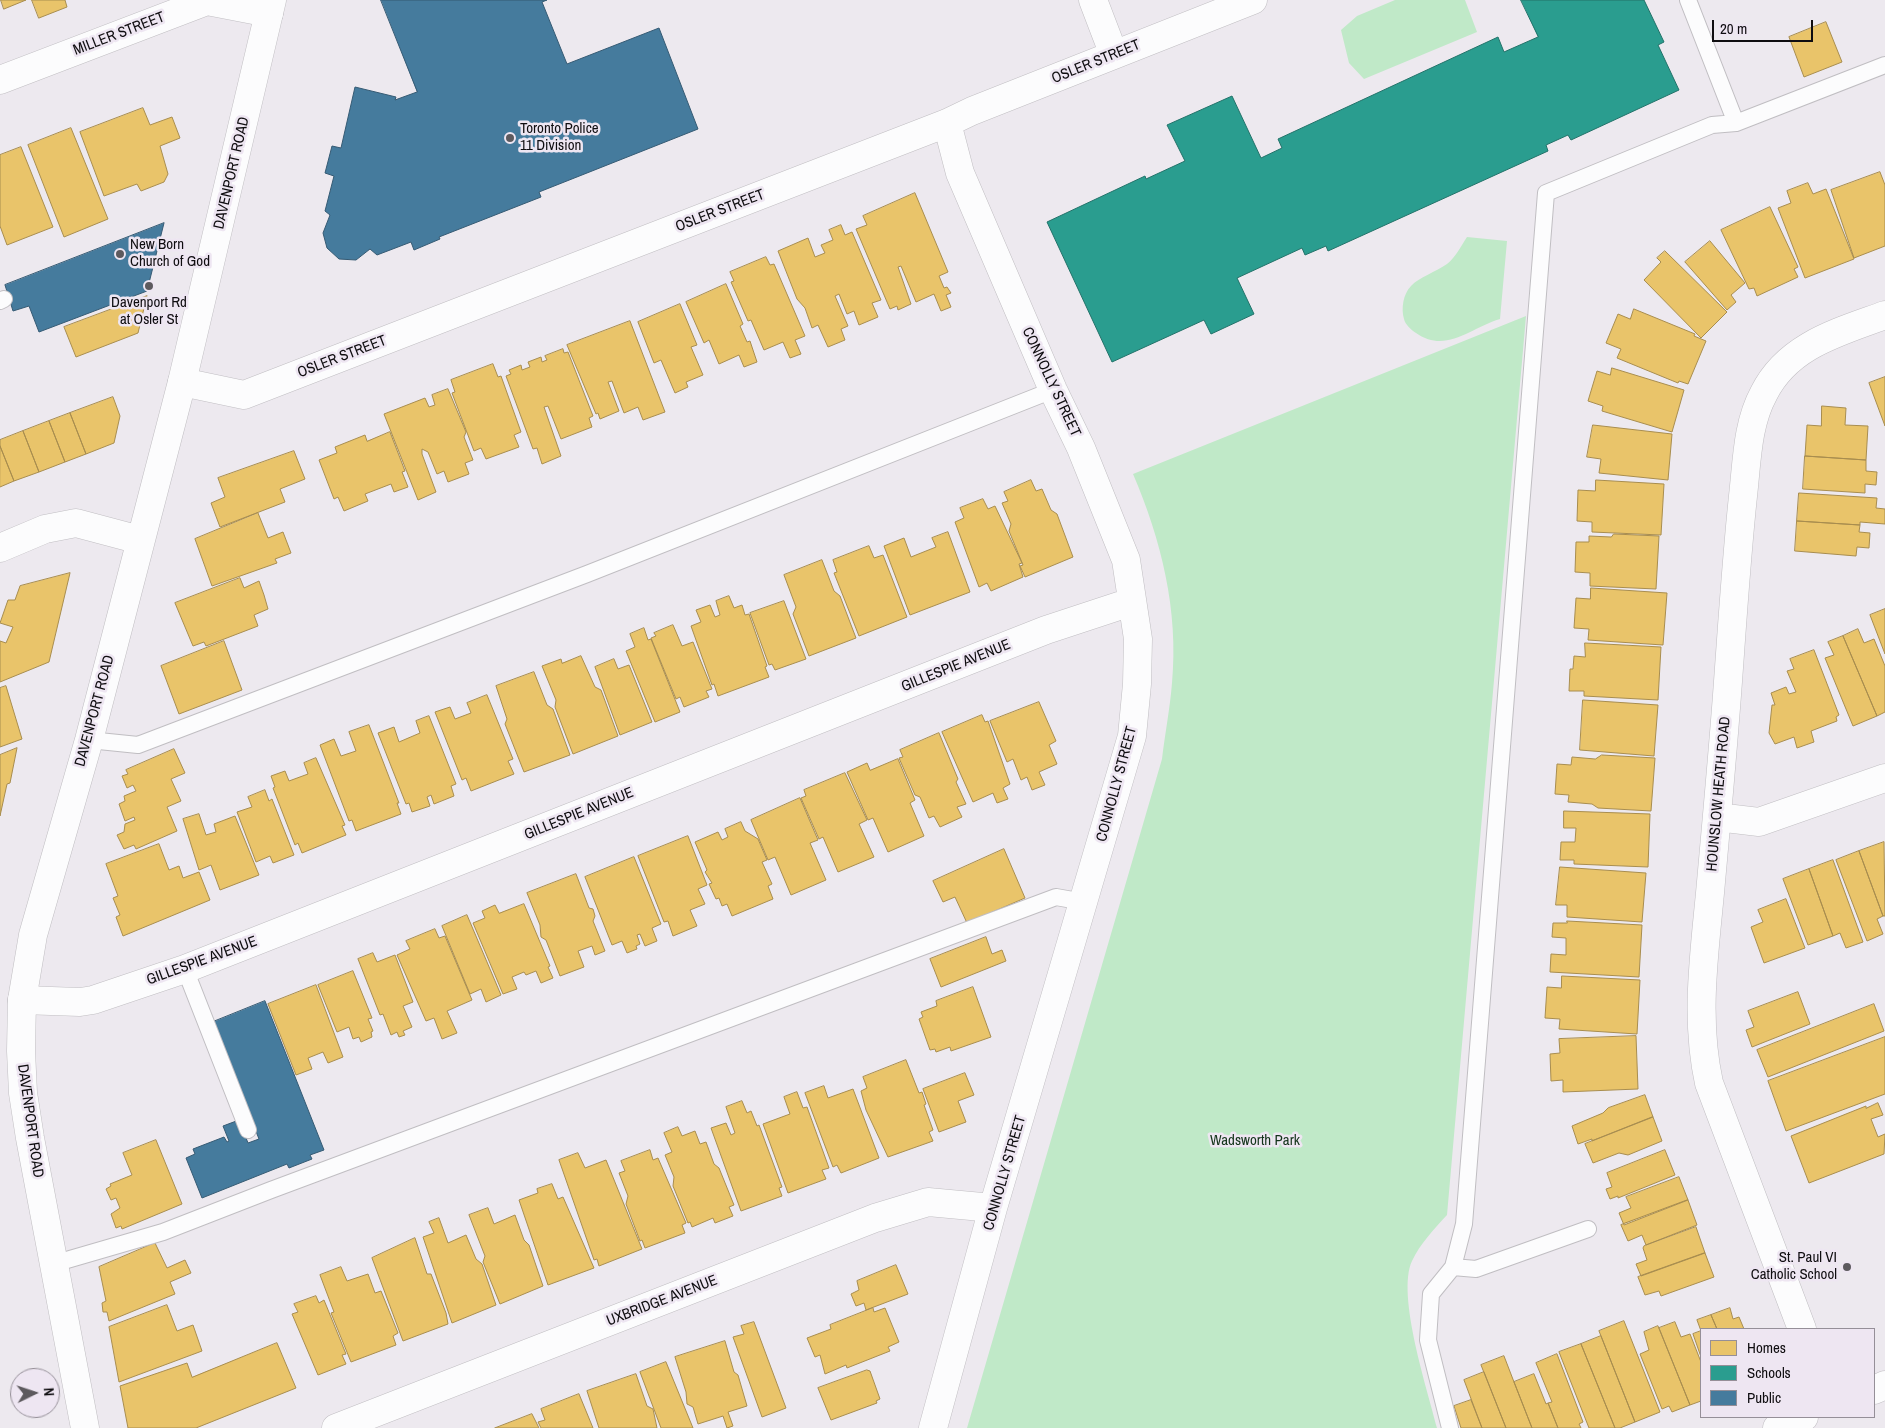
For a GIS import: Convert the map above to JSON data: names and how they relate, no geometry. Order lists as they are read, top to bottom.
{
  "streets": {
    "street": [
      "MILLER STREET",
      "OSLER STREET",
      "DAVENPORT ROAD",
      "CONNOLLY STREET",
      "GILLESPIE AVENUE",
      "HOUNSLOW HEATH ROAD",
      "UXBRIDGE AVENUE"
    ]
  },
  "crossings": [
    ["MILLER STREET", "DAVENPORT ROAD"],
    ["OSLER STREET", "DAVENPORT ROAD"],
    ["OSLER STREET", "CONNOLLY STREET"],
    ["DAVENPORT ROAD", "GILLESPIE AVENUE"],
    ["CONNOLLY STREET", "GILLESPIE AVENUE"],
    ["CONNOLLY STREET", "UXBRIDGE AVENUE"]
  ],
  "parks": ["Wadsworth Park"],
  "places": [
    "Toronto Police 11 Division",
    "New Born Church of God",
    "Davenport Rd at Osler St",
    "St. Paul VI Catholic School"
  ],
  "legend": ["Homes", "Schools", "Public"],
  "scale_bar": "20 m",
  "north": "right"
}
